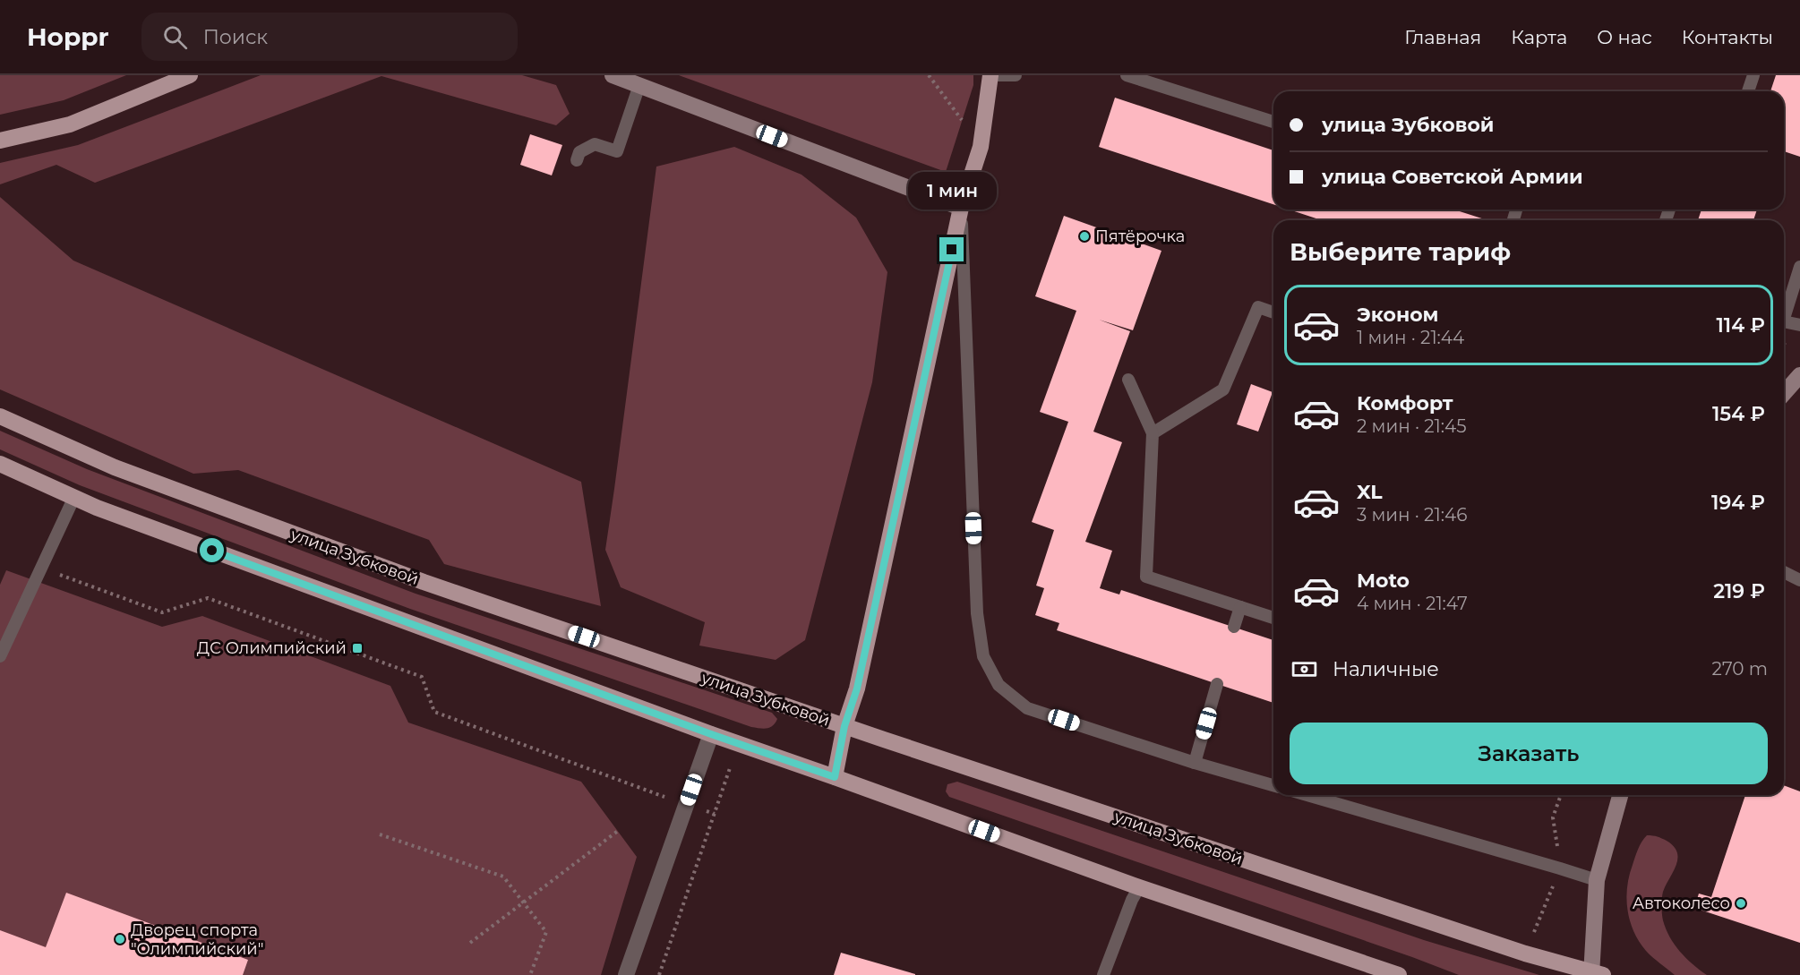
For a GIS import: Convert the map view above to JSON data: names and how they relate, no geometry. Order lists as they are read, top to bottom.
{
  "streets": {
    "main road": ["улица Зубковой"]
  },
  "places": {
    "other": ["Пятёрочка", "Автоколесо", "Дворец спорта \"Олимпийский\""],
    "transit": ["ДС Олимпийский"]
  },
  "page": {
    "header": "Hoppr",
    "search": "Поиск",
    "nav": [
      "Главная",
      "Карта",
      "О нас",
      "Контакты"
    ],
    "banner": ["улица Зубковой", "улица Советской Армии"],
    "bubble": "1 мин",
    "heading": "Выберите тариф",
    "list": [
      {
        "name": "Эконом",
        "note": "1 мин · 21:44",
        "value": "114 ₽"
      },
      {
        "name": "Комфорт",
        "note": "2 мин · 21:45",
        "value": "154 ₽"
      },
      {
        "name": "XL",
        "note": "3 мин · 21:46",
        "value": "194 ₽"
      },
      {
        "name": "Moto",
        "note": "4 мин · 21:47",
        "value": "219 ₽"
      }
    ],
    "pay": ["Наличные", "270 m"],
    "buttons": "Заказать"
  }
}
